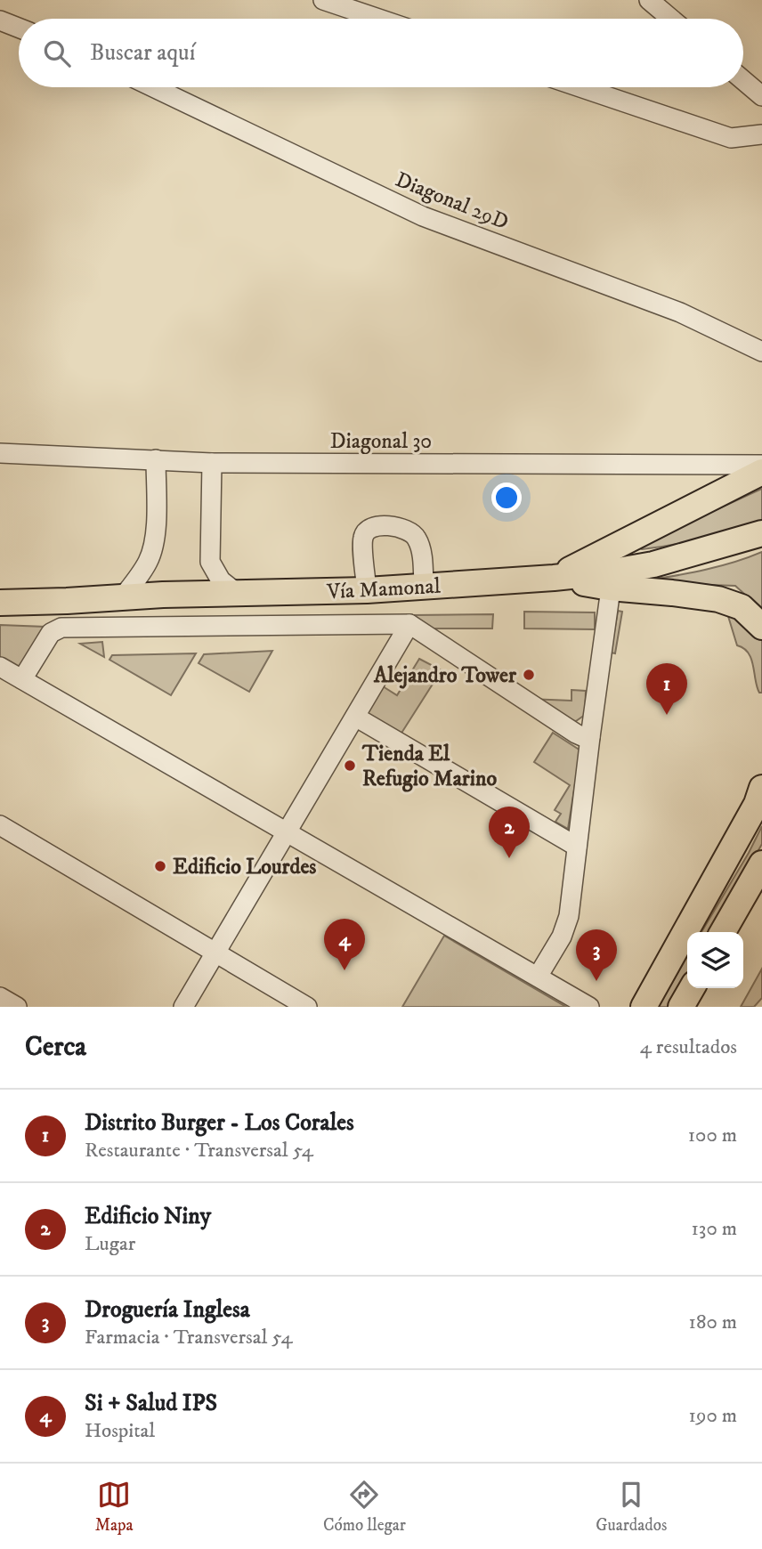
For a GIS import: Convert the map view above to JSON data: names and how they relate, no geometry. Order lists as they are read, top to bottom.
{
  "streets": {
    "main road": ["Vía Mamonal"],
    "street": ["Diagonal 29D", "Diagonal 30"]
  },
  "places": ["Alejandro Tower", "Tienda El Refugio Marino", "Edificio Lourdes"],
  "page": {
    "search": "Buscar aquí",
    "pins": [
      "1",
      "2",
      "4",
      "3"
    ],
    "heading": ["Cerca", "4 resultados"],
    "list": [
      {
        "mark": "1",
        "name": "Distrito Burger - Los Corales",
        "note": "Restaurante · Transversal 54",
        "value": "100 m"
      },
      {
        "mark": "2",
        "name": "Edificio Niny",
        "note": "Lugar",
        "value": "130 m"
      },
      {
        "mark": "3",
        "name": "Droguería Inglesa",
        "note": "Farmacia · Transversal 54",
        "value": "180 m"
      },
      {
        "mark": "4",
        "name": "Si + Salud IPS",
        "note": "Hospital",
        "value": "190 m"
      }
    ],
    "nav": ["Mapa", "Cómo llegar", "Guardados"]
  }
}
